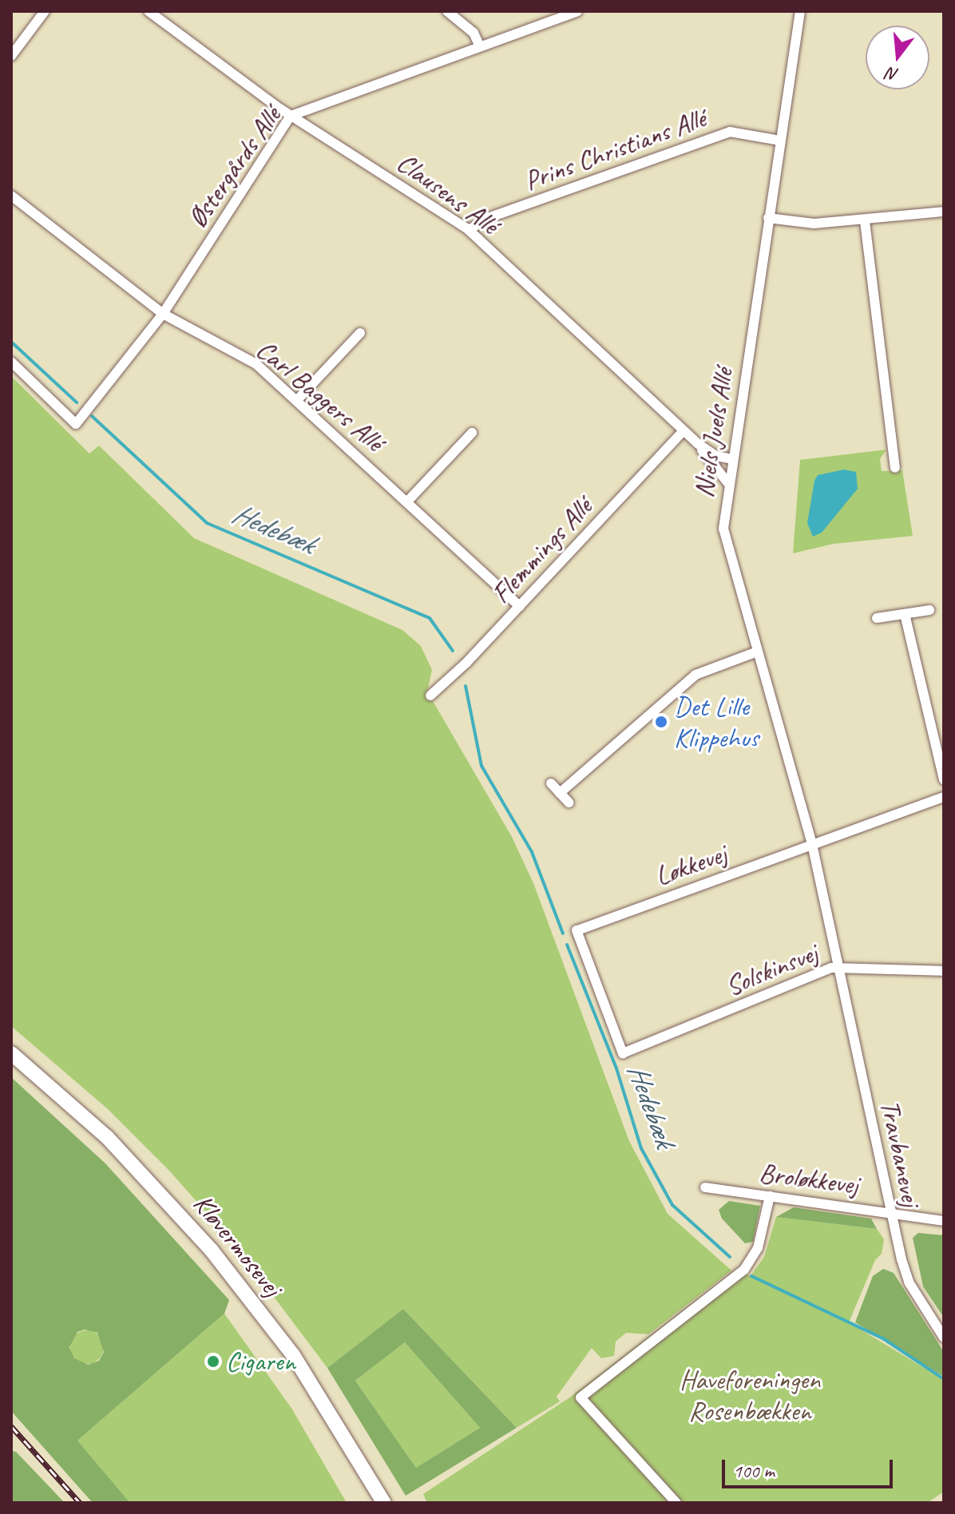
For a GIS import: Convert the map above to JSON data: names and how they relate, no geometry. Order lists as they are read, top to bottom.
{
  "streets": {
    "main road": ["Kløvermosevej"],
    "street": [
      "Prins Christians Allé",
      "Østergårds Allé",
      "Clausens Allé",
      "Carl Baggers Allé",
      "Niels Juels Allé",
      "Flemmings Allé",
      "Løkkevej",
      "Solskinsvej",
      "Travbanevej",
      "Broløkkevej"
    ]
  },
  "crossings": [
    ["Prins Christians Allé", "Clausens Allé"],
    ["Prins Christians Allé", "Niels Juels Allé"],
    ["Østergårds Allé", "Clausens Allé"],
    ["Østergårds Allé", "Carl Baggers Allé"],
    ["Clausens Allé", "Niels Juels Allé"],
    ["Clausens Allé", "Flemmings Allé"],
    ["Carl Baggers Allé", "Flemmings Allé"],
    ["Niels Juels Allé", "Løkkevej"],
    ["Niels Juels Allé", "Solskinsvej"],
    ["Niels Juels Allé", "Travbanevej"],
    ["Løkkevej", "Solskinsvej"],
    ["Solskinsvej", "Travbanevej"],
    ["Travbanevej", "Broløkkevej"]
  ],
  "water": ["Hedebæk"],
  "parks": ["Haveforeningen Rosenbækken"],
  "places": ["Det Lille Klippehus", "Cigaren"],
  "scale_bar": "100 m",
  "north": "bottom"
}
